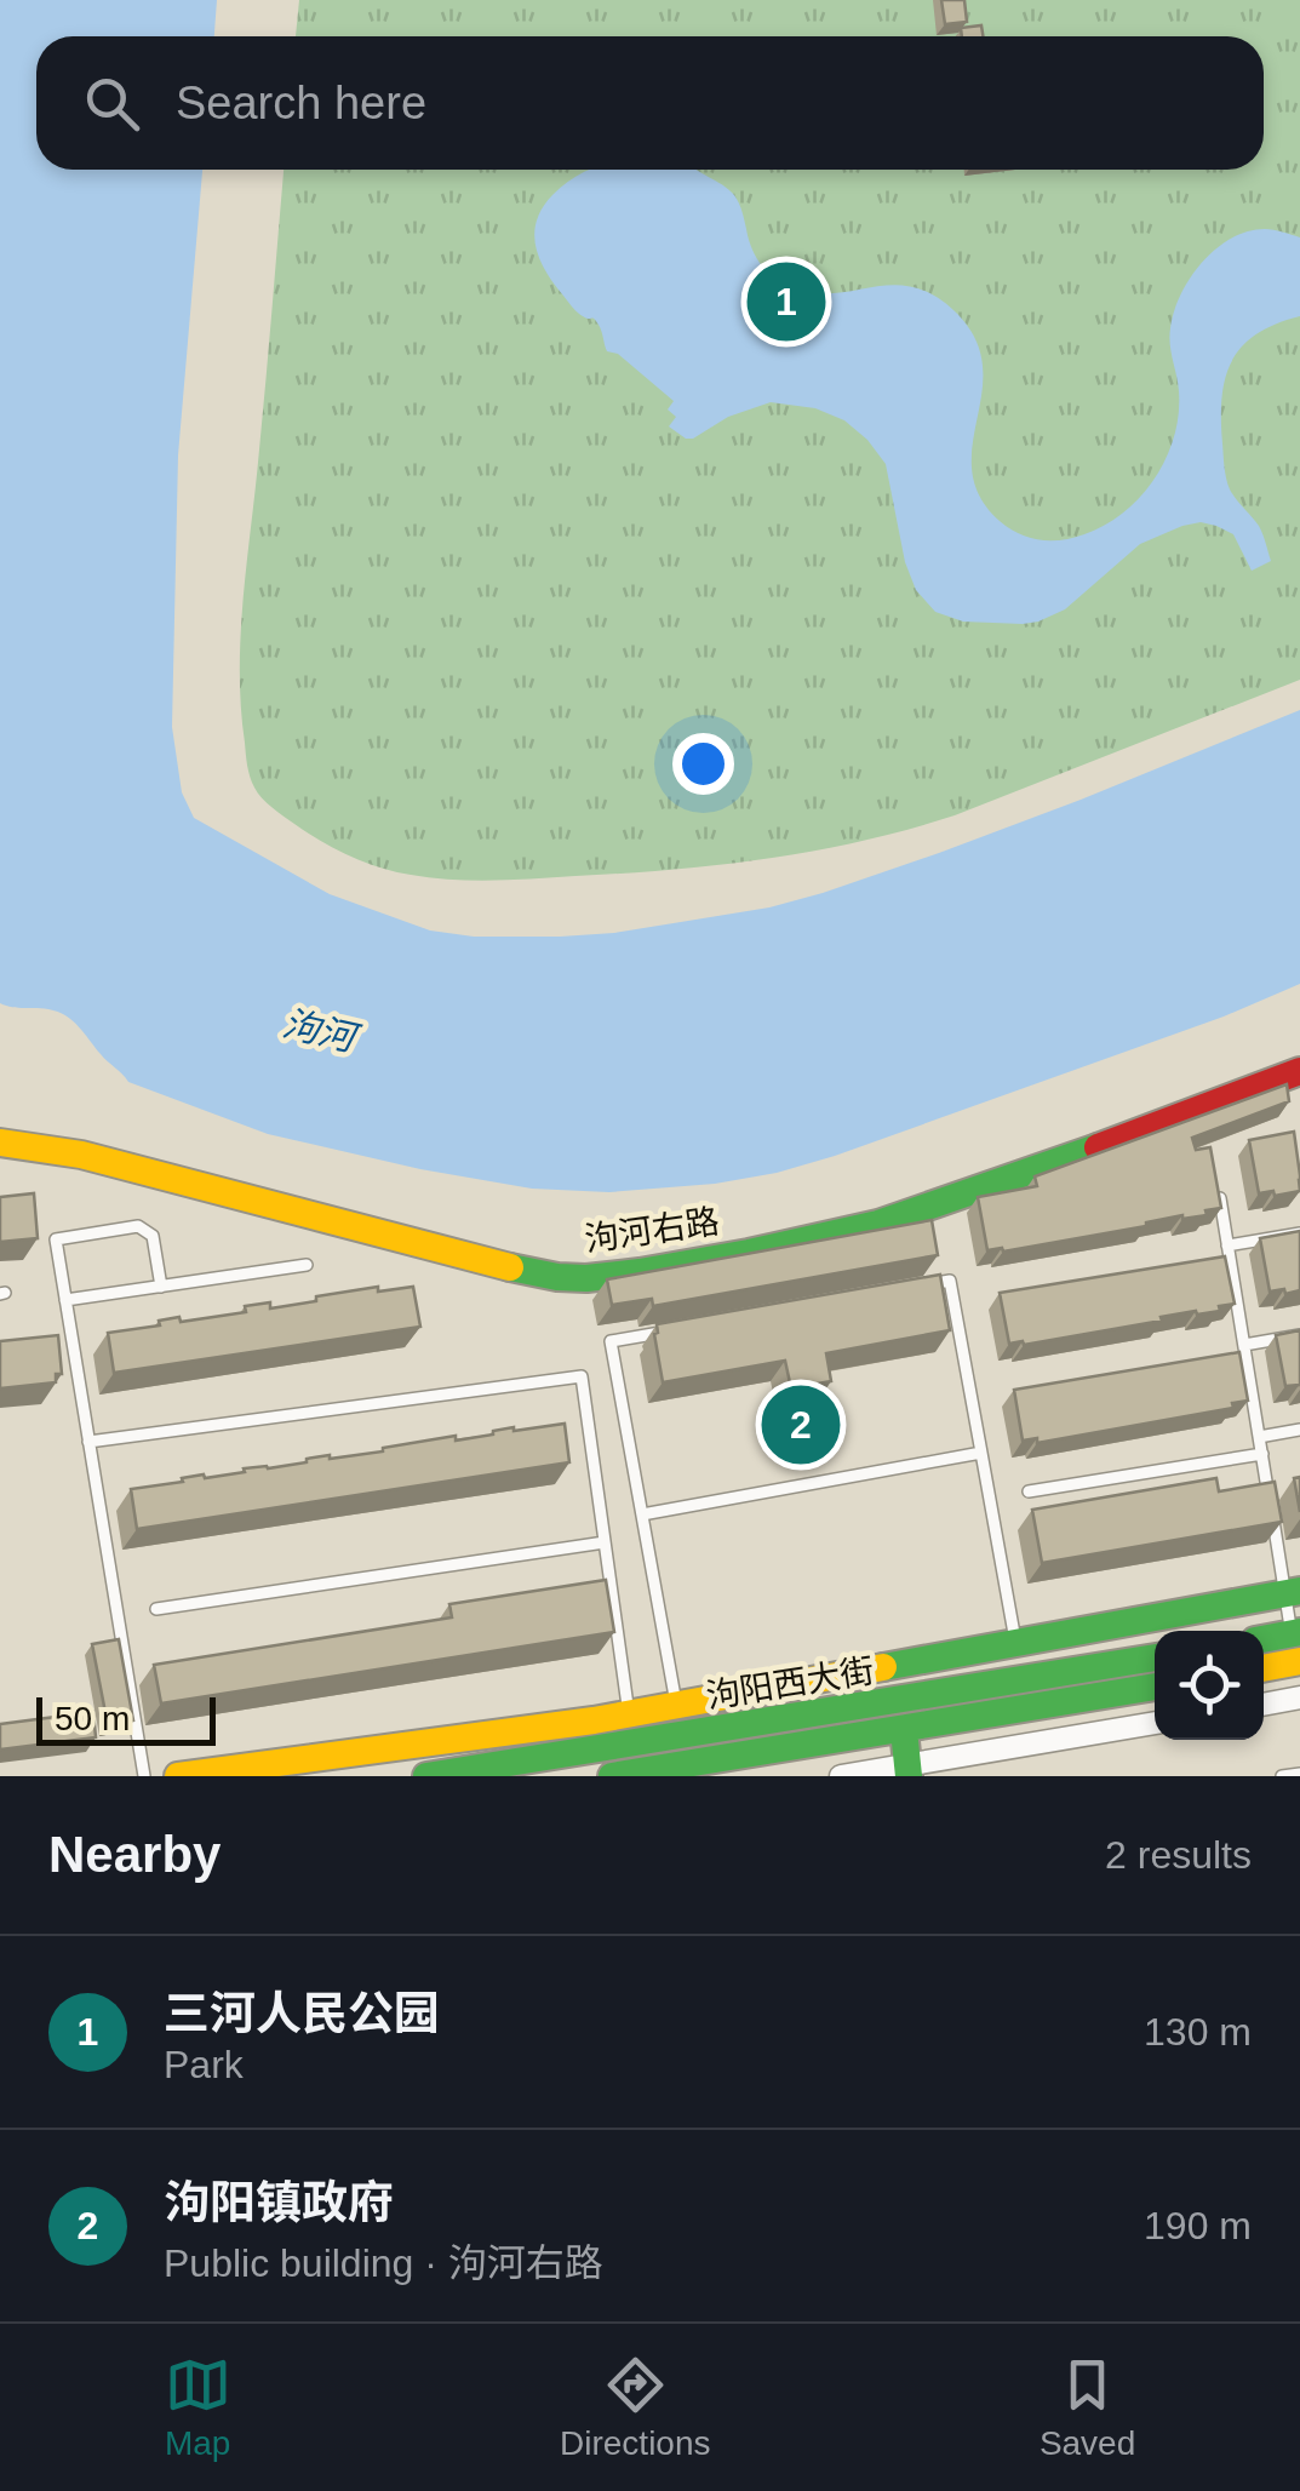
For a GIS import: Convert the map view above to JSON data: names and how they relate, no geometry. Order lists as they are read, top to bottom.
{
  "streets": {
    "main road": ["泃河右路", "泃阳西大街"]
  },
  "water": ["泃河"],
  "scale_bar": "50 m",
  "page": {
    "search": "Search here",
    "pins": ["1", "2"],
    "scale": "50 m",
    "heading": ["Nearby", "2 results"],
    "list": [
      {
        "mark": "1",
        "name": "三河人民公园",
        "note": "Park",
        "value": "130 m"
      },
      {
        "mark": "2",
        "name": "泃阳镇政府",
        "note": "Public building · 泃河右路",
        "value": "190 m"
      }
    ],
    "nav": ["Map", "Directions", "Saved"]
  }
}
